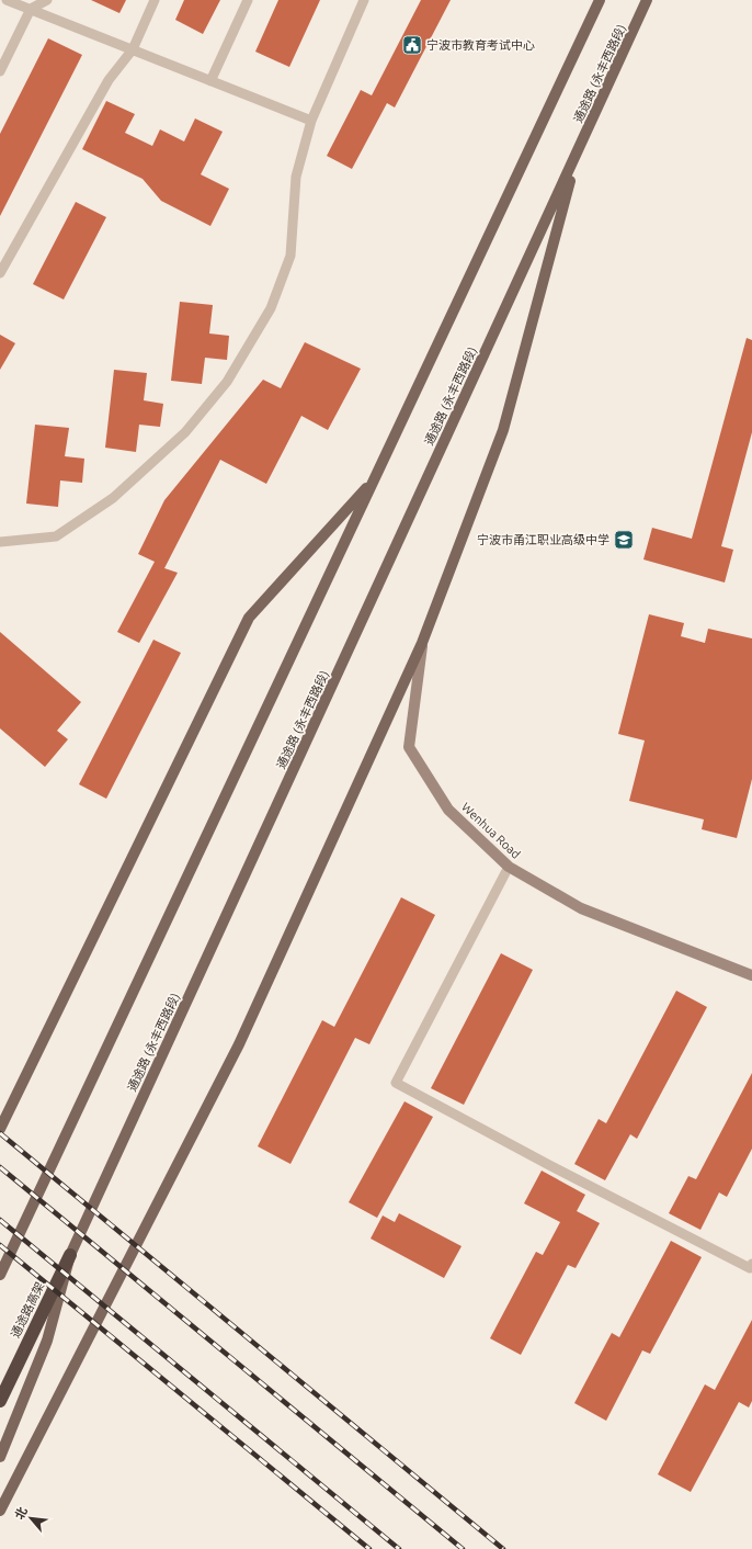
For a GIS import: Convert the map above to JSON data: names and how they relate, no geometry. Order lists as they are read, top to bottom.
{
  "streets": {
    "highway": ["通途路高架"],
    "main road": ["通途路 (永丰西路段)"],
    "street": ["Wenhua Road"]
  },
  "crossings": [
    ["通途路 (永丰西路段)", "通途路高架"]
  ],
  "places": {
    "public building": ["宁波市教育考试中心"],
    "school or university": ["宁波市甬江职业高级中学"]
  },
  "north": "top left"
}
